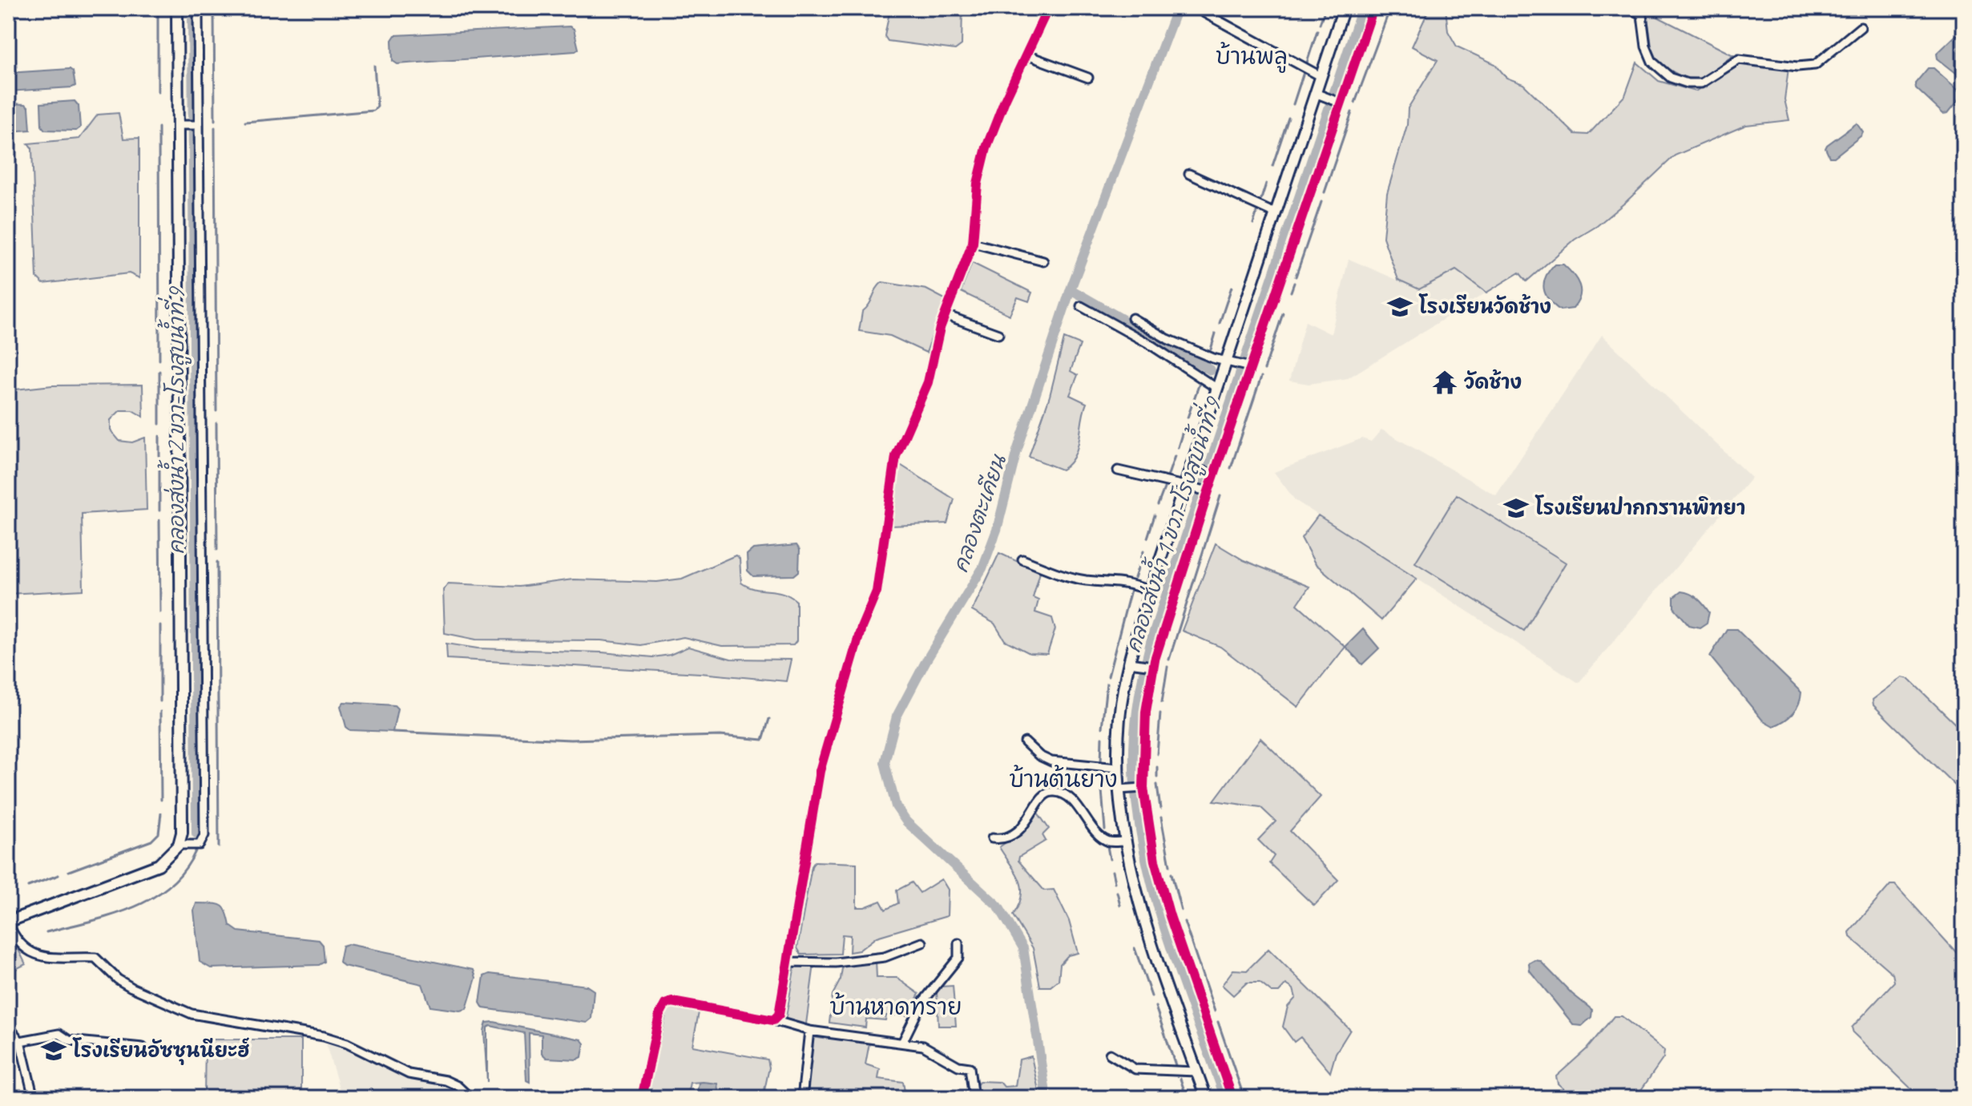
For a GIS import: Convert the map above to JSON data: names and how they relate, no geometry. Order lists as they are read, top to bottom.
{
  "districts": ["บ้านพลู", "บ้านต้นยาง", "บ้านหาดทราย"],
  "water": ["คลองส่งน้ำ 2 ขวา-โรงสูบน้ำที่ 9", "คลองตะเคียน", "คลองส่งน้ำ 1 ขวา-โรงสูบน้ำที่ 9"],
  "places": {
    "school or university": ["โรงเรียนวัดช้าง", "โรงเรียนปากกรานพิทยา", "โรงเรียนอัซซุนนียะฮ์"],
    "temple": ["วัดช้าง"]
  }
}
